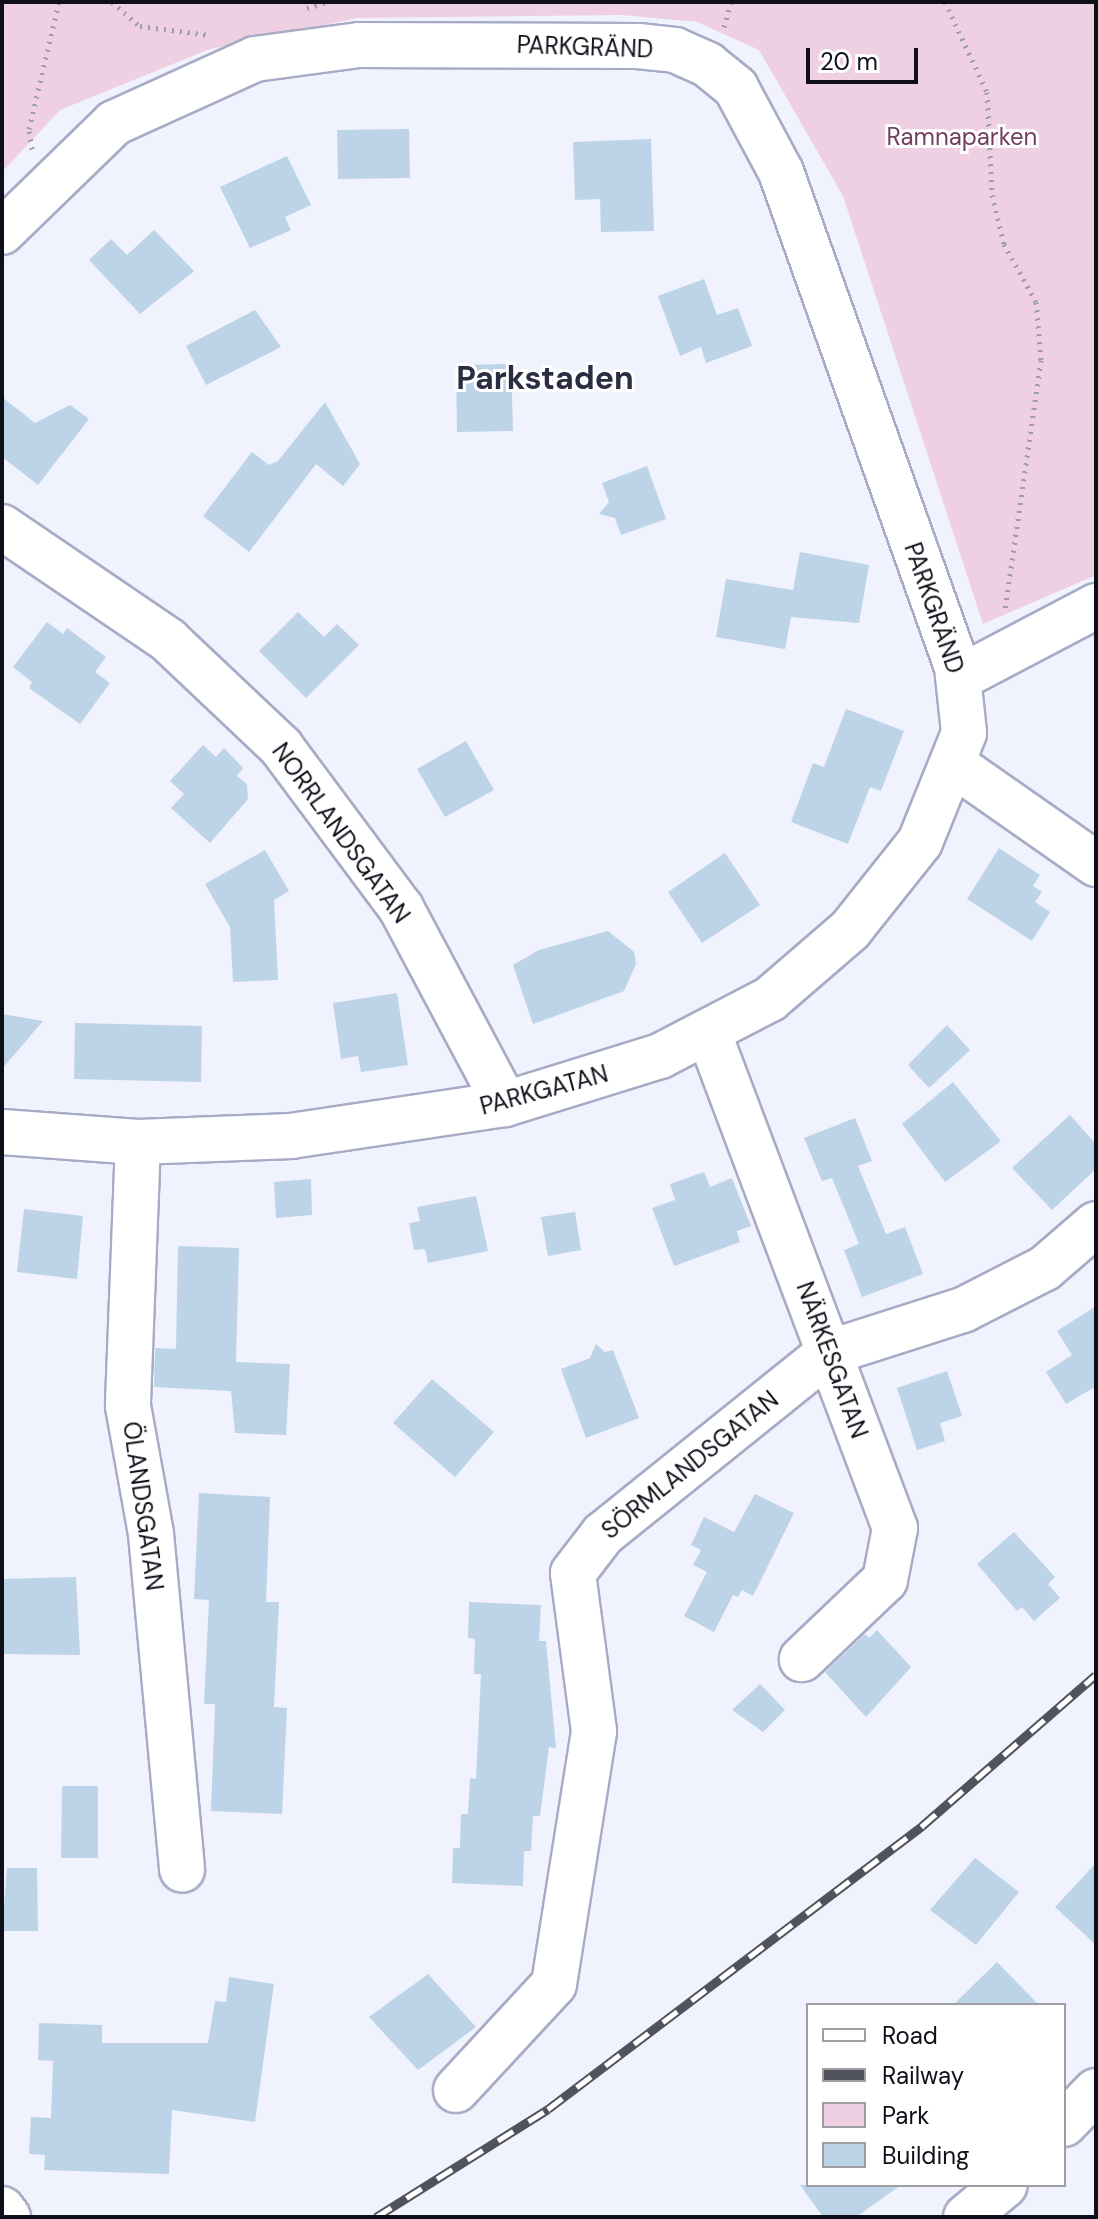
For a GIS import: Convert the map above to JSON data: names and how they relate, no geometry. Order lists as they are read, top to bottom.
{
  "streets": {
    "street": [
      "PARKGRÄND",
      "NORRLANDSGATAN",
      "PARKGATAN",
      "NÄRKESGATAN",
      "SÖRMLANDSGATAN",
      "ÖLANDSGATAN"
    ]
  },
  "crossings": [
    ["PARKGRÄND", "PARKGATAN"],
    ["NORRLANDSGATAN", "PARKGATAN"],
    ["PARKGATAN", "NÄRKESGATAN"],
    ["PARKGATAN", "ÖLANDSGATAN"],
    ["NÄRKESGATAN", "SÖRMLANDSGATAN"]
  ],
  "districts": ["Parkstaden"],
  "parks": ["Ramnaparken"],
  "legend": [
    "Road",
    "Railway",
    "Park",
    "Building"
  ],
  "scale_bar": "20 m"
}
